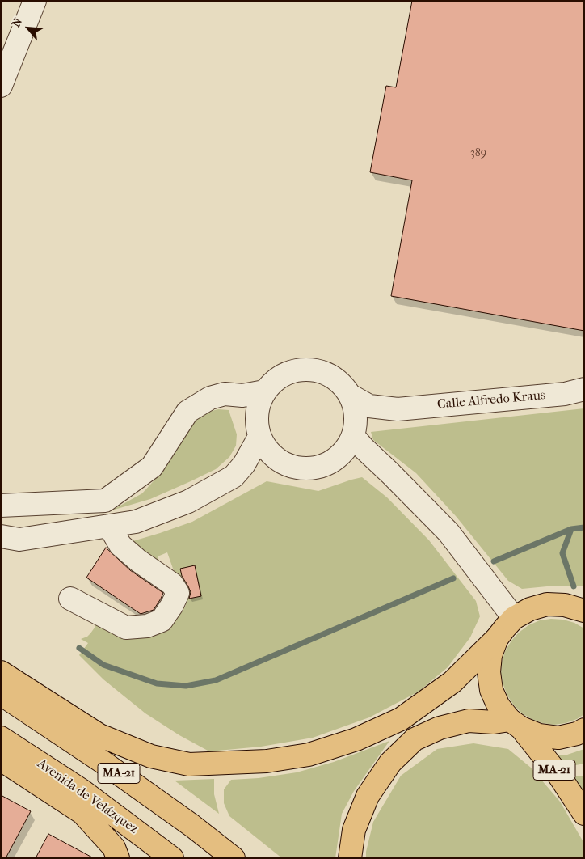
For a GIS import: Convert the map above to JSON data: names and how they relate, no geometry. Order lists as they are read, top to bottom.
{
  "streets": {
    "main road": ["MA-21", "Avenida de Velázquez"],
    "street": ["Calle Alfredo Kraus"]
  },
  "house_numbers": ["389"],
  "north": "top left"
}
